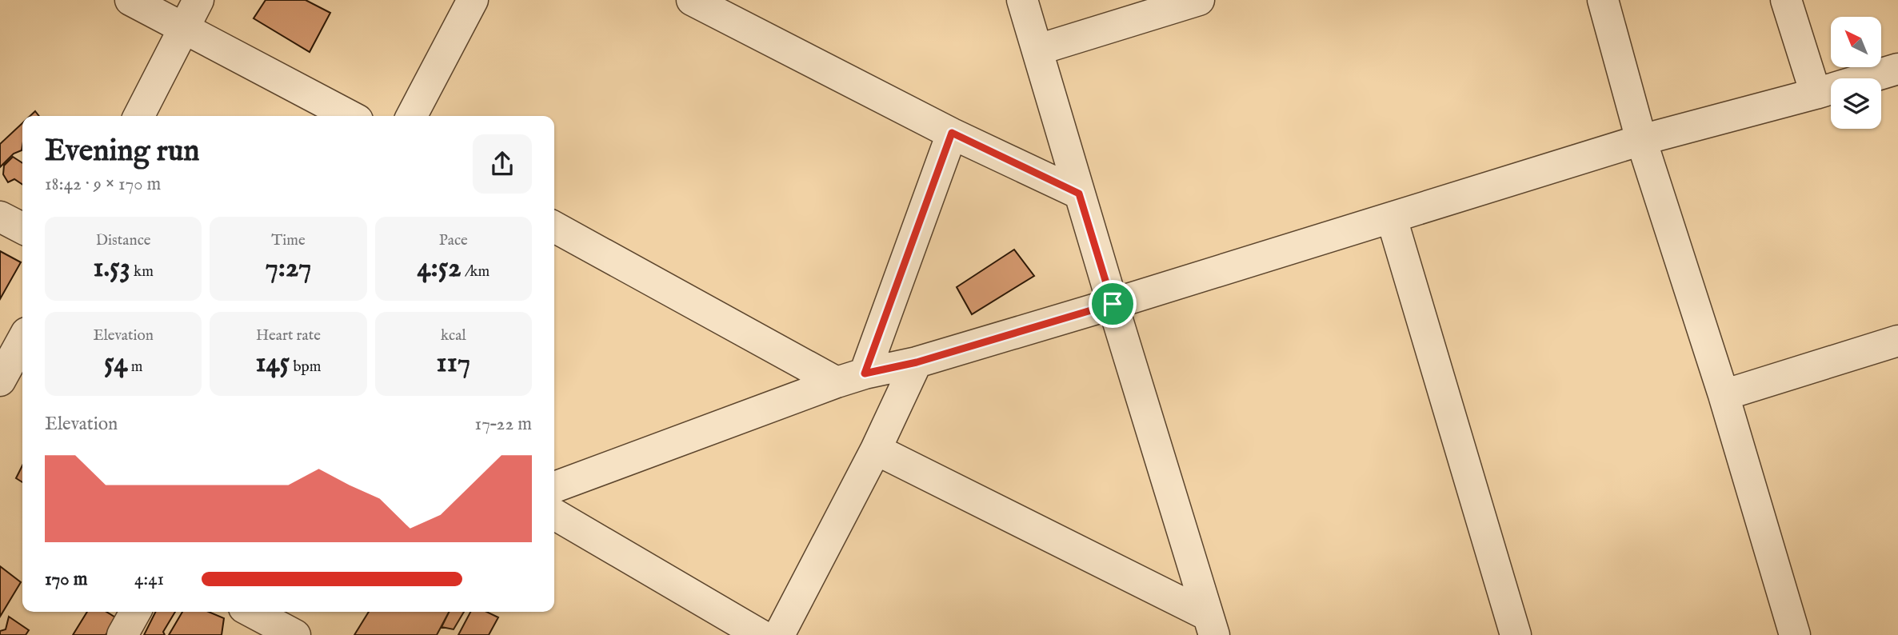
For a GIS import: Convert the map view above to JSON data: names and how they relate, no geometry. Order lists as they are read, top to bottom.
{
  "north": "top left",
  "page": {
    "heading": ["Evening run", "18:42 · 9 × 170 m"],
    "stats": [
      ["Distance", "1.53 km"],
      ["Time", "7:27"],
      ["Pace", "4:52 /km"],
      ["Elevation", "54 m"],
      ["Heart rate", "145 bpm"],
      ["kcal", "117"]
    ],
    "chart": ["Elevation", "17–22 m"],
    "list": [
      {
        "name": "170 m",
        "note": "4:41"
      }
    ]
  }
}
